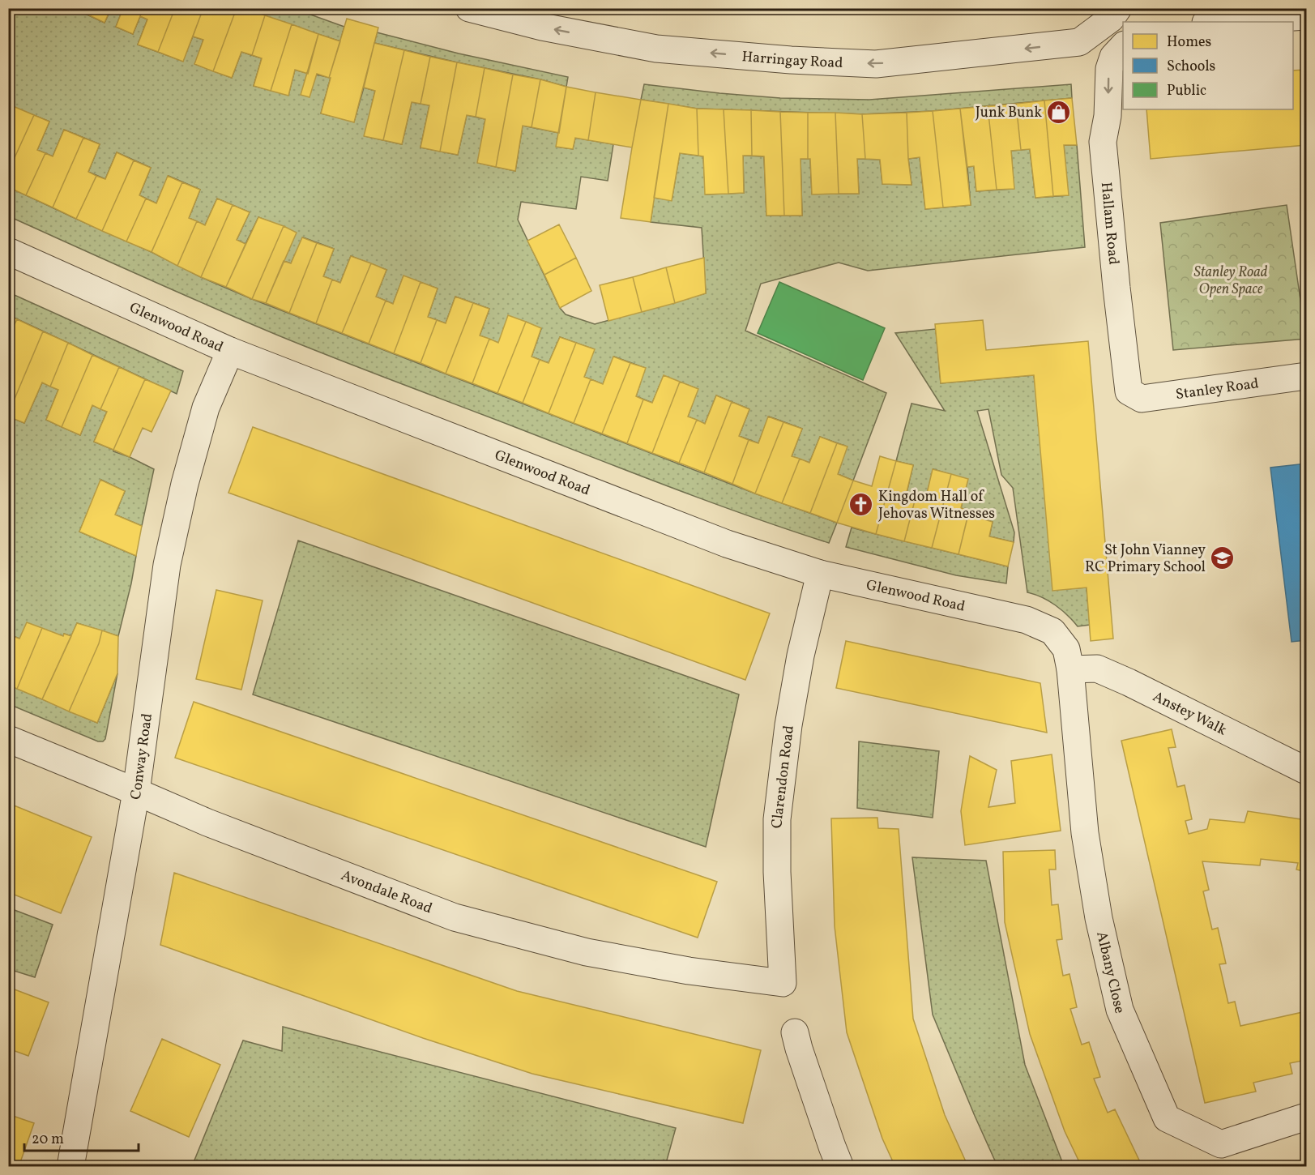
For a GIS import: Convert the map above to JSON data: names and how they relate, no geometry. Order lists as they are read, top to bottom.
{
  "streets": {
    "street": [
      "Harringay Road",
      "Hallam Road",
      "Glenwood Road",
      "Stanley Road",
      "Anstey Walk",
      "Conway Road",
      "Clarendon Road",
      "Avondale Road",
      "Albany Close"
    ]
  },
  "crossings": [
    ["Hallam Road", "Stanley Road"],
    ["Glenwood Road", "Anstey Walk"],
    ["Glenwood Road", "Conway Road"],
    ["Glenwood Road", "Clarendon Road"],
    ["Glenwood Road", "Albany Close"],
    ["Anstey Walk", "Albany Close"],
    ["Conway Road", "Avondale Road"],
    ["Clarendon Road", "Avondale Road"]
  ],
  "one_way": ["Harringay Road", "Hallam Road"],
  "parks": ["Stanley Road Open Space"],
  "places": {
    "shop": ["Junk Bunk"],
    "church": ["Kingdom Hall of Jehovas Witnesses"],
    "school or university": ["St John Vianney RC Primary School"]
  },
  "legend": ["Homes", "Schools", "Public"],
  "scale_bar": "20 m"
}
